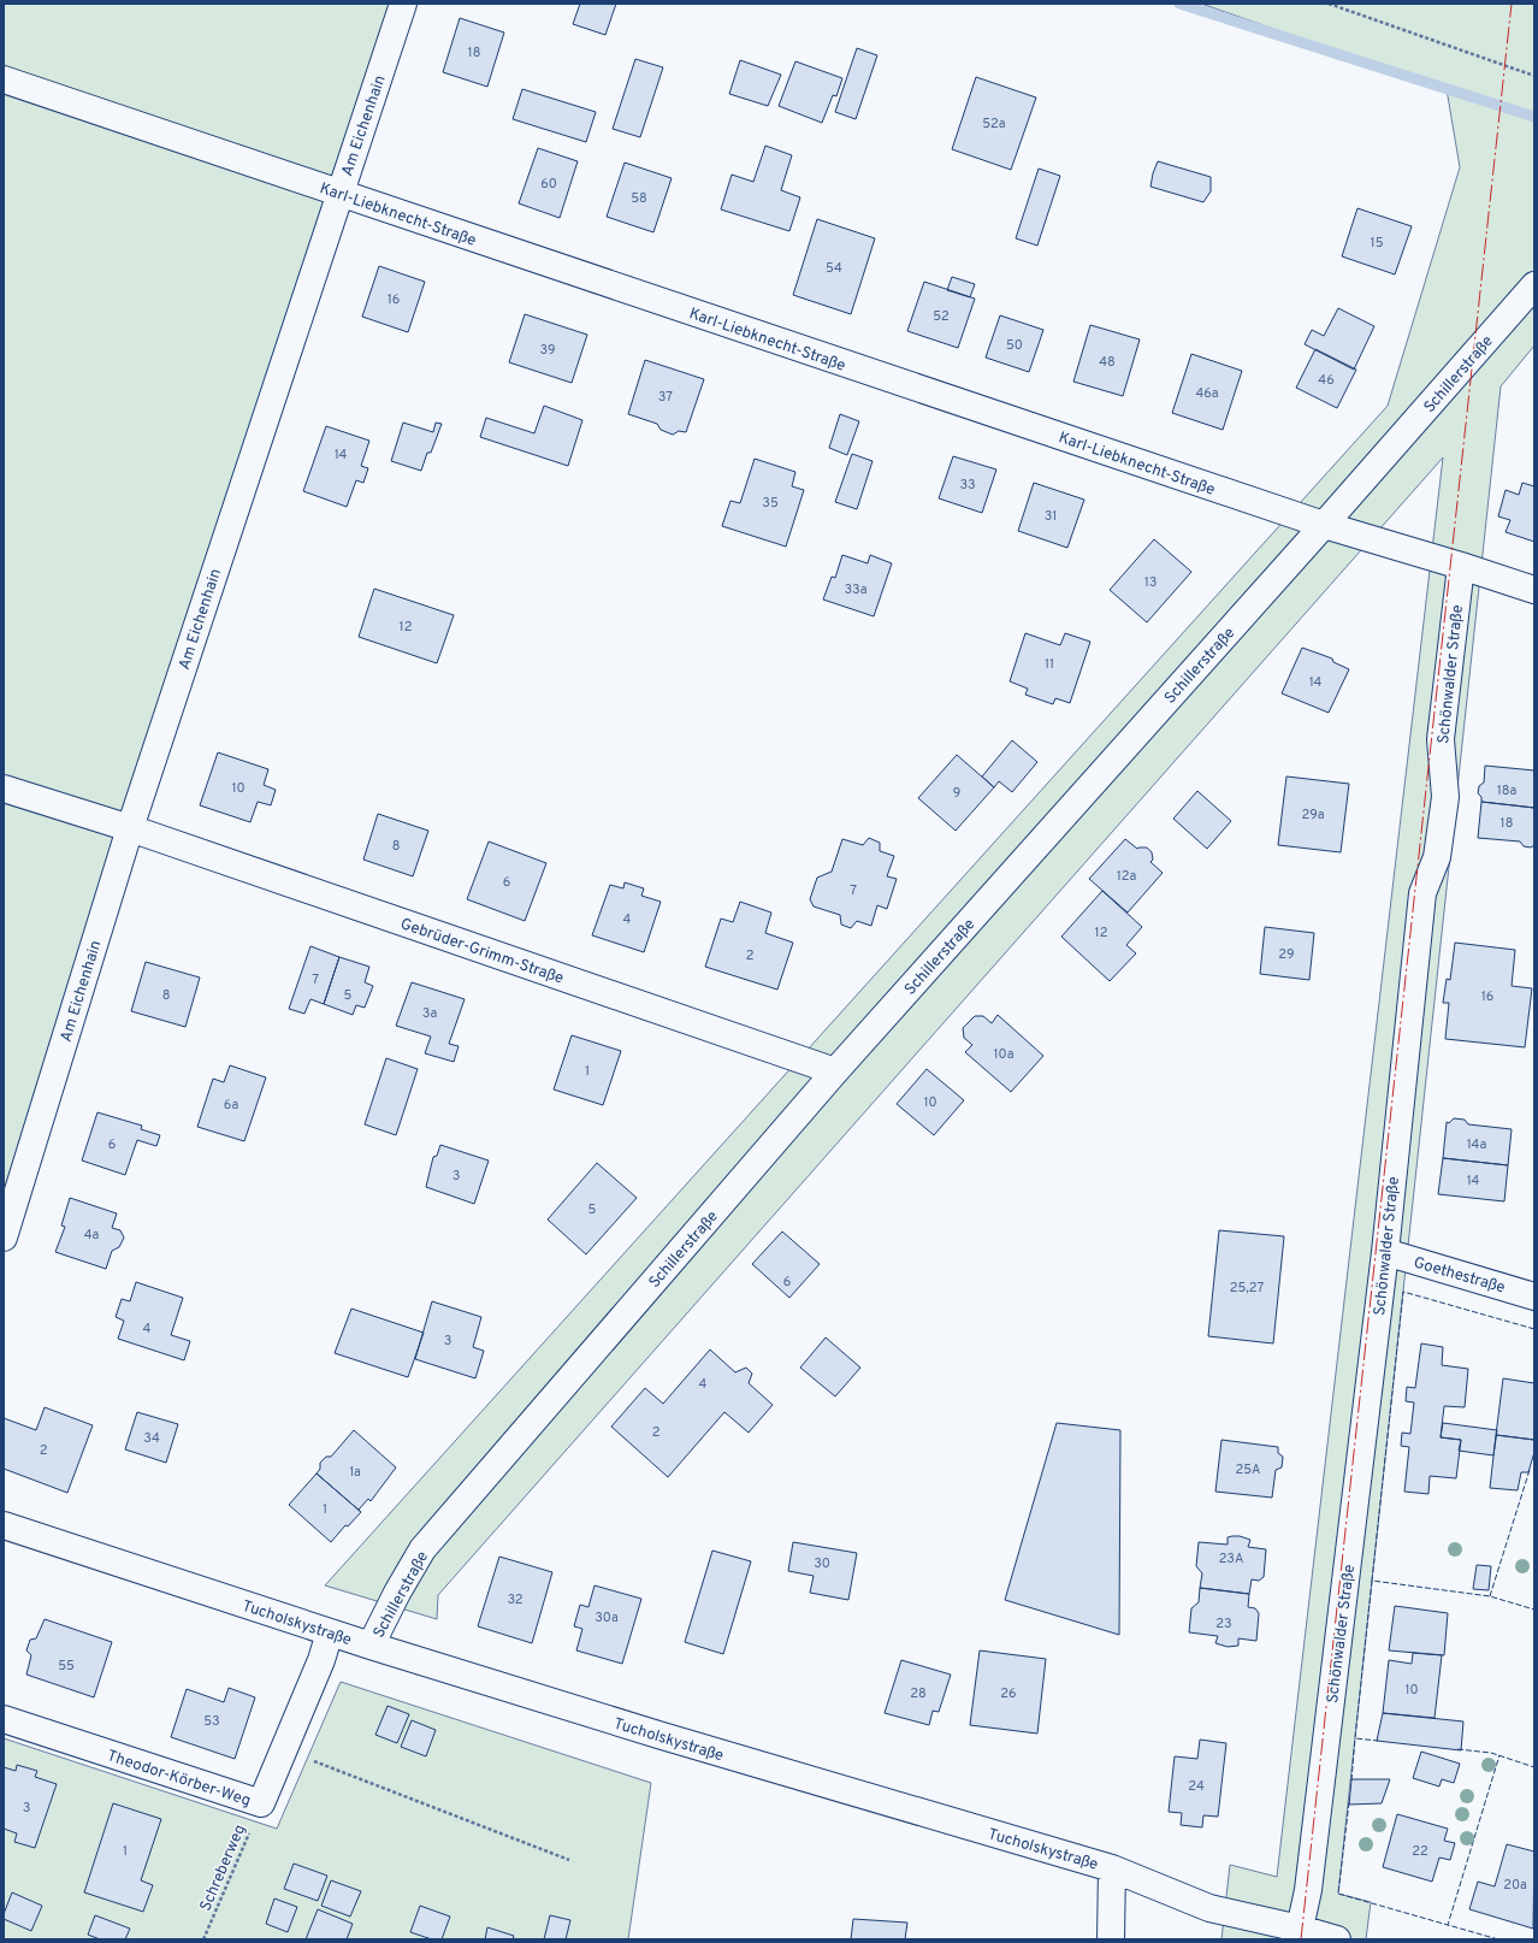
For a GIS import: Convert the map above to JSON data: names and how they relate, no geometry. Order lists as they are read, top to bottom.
{
  "streets": {
    "street": [
      "Am Eichenhain",
      "Karl-Liebknecht-Straße",
      "Schillerstraße",
      "Schönwalder Straße",
      "Gebrüder-Grimm-Straße",
      "Goethestraße",
      "Tucholskystraße",
      "Theodor-Körber-Weg"
    ],
    "path": ["Schreberweg"]
  },
  "crossings": [
    ["Am Eichenhain", "Karl-Liebknecht-Straße"],
    ["Am Eichenhain", "Gebrüder-Grimm-Straße"],
    ["Karl-Liebknecht-Straße", "Schillerstraße"],
    ["Karl-Liebknecht-Straße", "Schönwalder Straße"],
    ["Schillerstraße", "Gebrüder-Grimm-Straße"],
    ["Schillerstraße", "Tucholskystraße"],
    ["Schönwalder Straße", "Goethestraße"],
    ["Schönwalder Straße", "Tucholskystraße"],
    ["Tucholskystraße", "Theodor-Körber-Weg"],
    ["Theodor-Körber-Weg", "Schreberweg"]
  ],
  "house_numbers": [
    "18",
    "52a",
    "60",
    "58",
    "15",
    "54",
    "16",
    "52",
    "50",
    "39",
    "48",
    "46",
    "46a",
    "37",
    "14",
    "33",
    "35",
    "31",
    "13",
    "33a",
    "12",
    "11",
    "14",
    "10",
    "18a",
    "9",
    "29a",
    "18",
    "8",
    "12a",
    "6",
    "7",
    "4",
    "12",
    "29",
    "2",
    "7",
    "8",
    "5",
    "16",
    "3a",
    "10a",
    "1",
    "10",
    "6a",
    "6",
    "14a",
    "3",
    "14",
    "5",
    "4a",
    "6",
    "25,27",
    "4",
    "3",
    "4",
    "2",
    "34",
    "2",
    "25A",
    "1a",
    "1",
    "23A",
    "30",
    "32",
    "30a",
    "23",
    "55",
    "10",
    "28",
    "26",
    "53",
    "24",
    "3",
    "1",
    "22",
    "20a"
  ]
}
